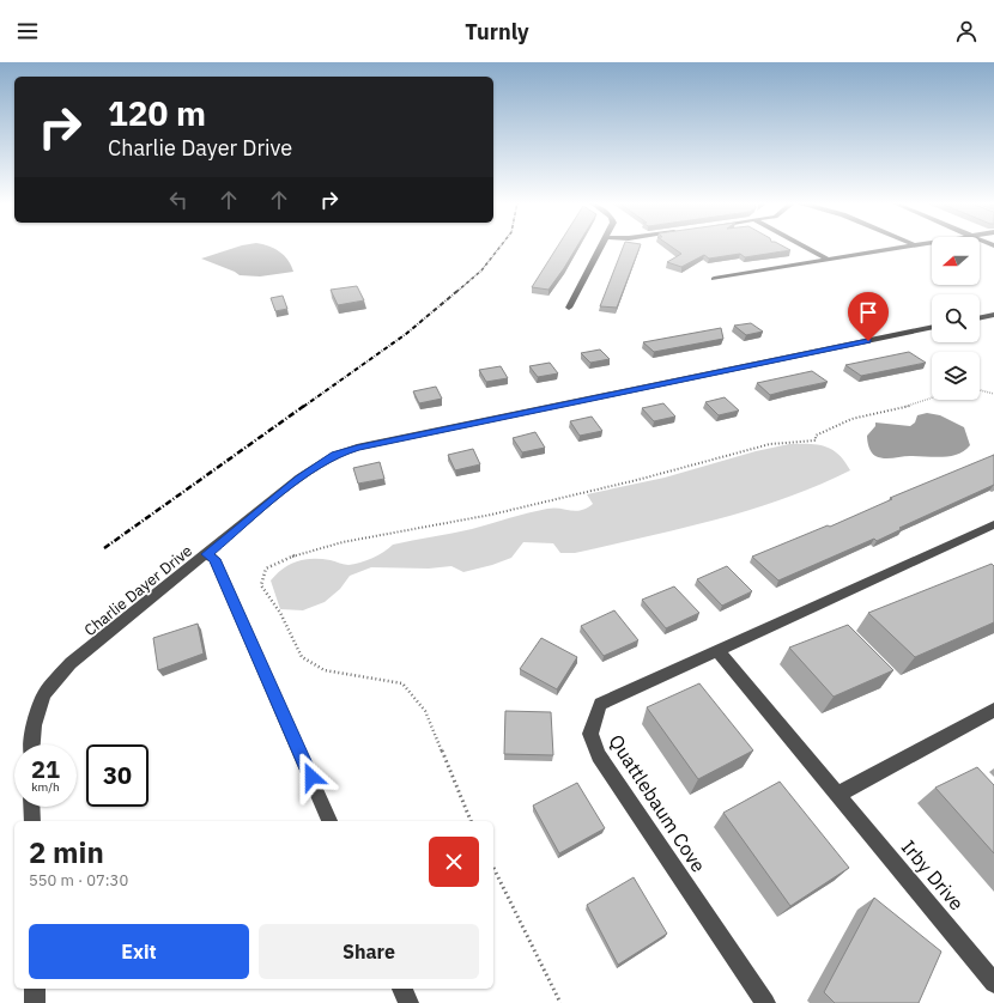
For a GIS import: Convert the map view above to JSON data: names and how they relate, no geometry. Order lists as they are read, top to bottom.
{
  "streets": {
    "street": ["Charlie Dayer Drive", "Quattlebaum Cove", "Irby Drive"]
  },
  "crossings": [
    ["Quattlebaum Cove", "Irby Drive"]
  ],
  "north": "left",
  "page": {
    "header": "Turnly",
    "turn": ["120 m", "Charlie Dayer Drive"],
    "speed": "21 km/h",
    "limit": "30",
    "heading": ["2 min", "550 m · 07:30"],
    "buttons": ["Exit", "Share"]
  }
}
